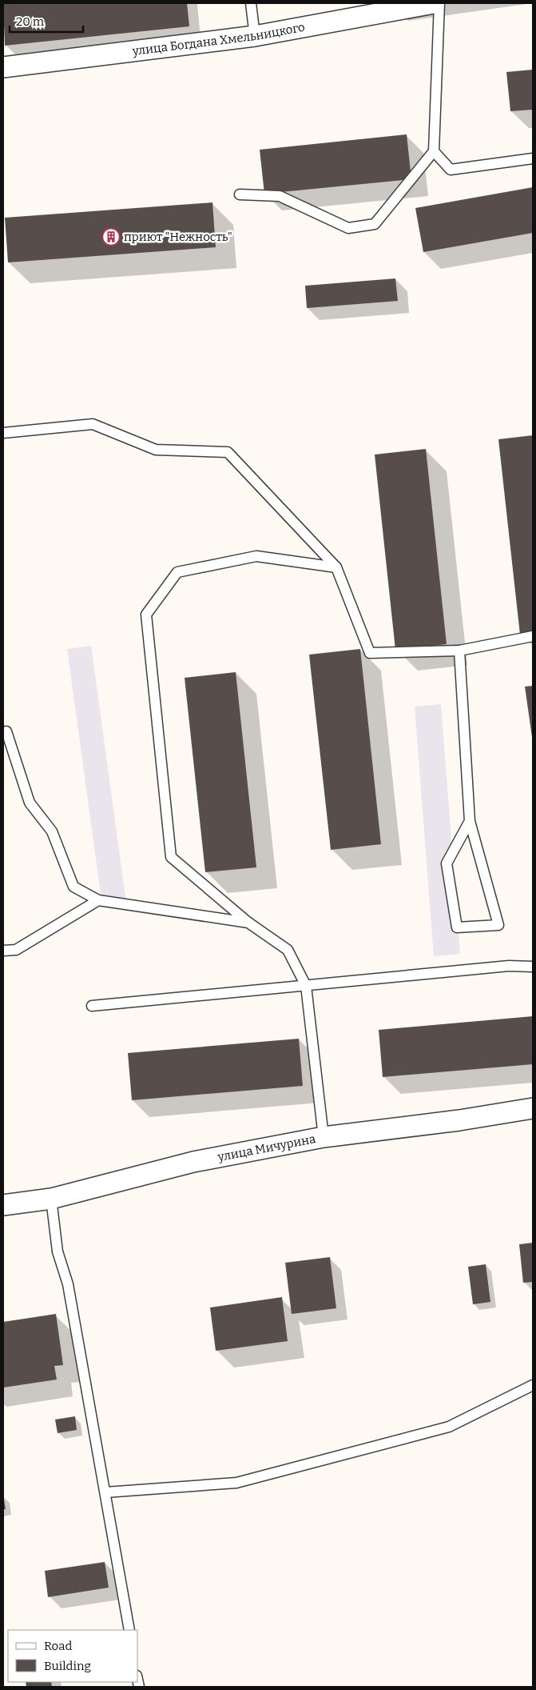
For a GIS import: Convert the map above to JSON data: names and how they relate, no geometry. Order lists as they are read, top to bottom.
{
  "streets": {
    "street": ["улица Богдана Хмельницкого", "улица Мичурина"]
  },
  "places": {
    "building": ["приют \"Нежность\""]
  },
  "legend": ["Road", "Building"],
  "scale_bar": "20 m"
}
